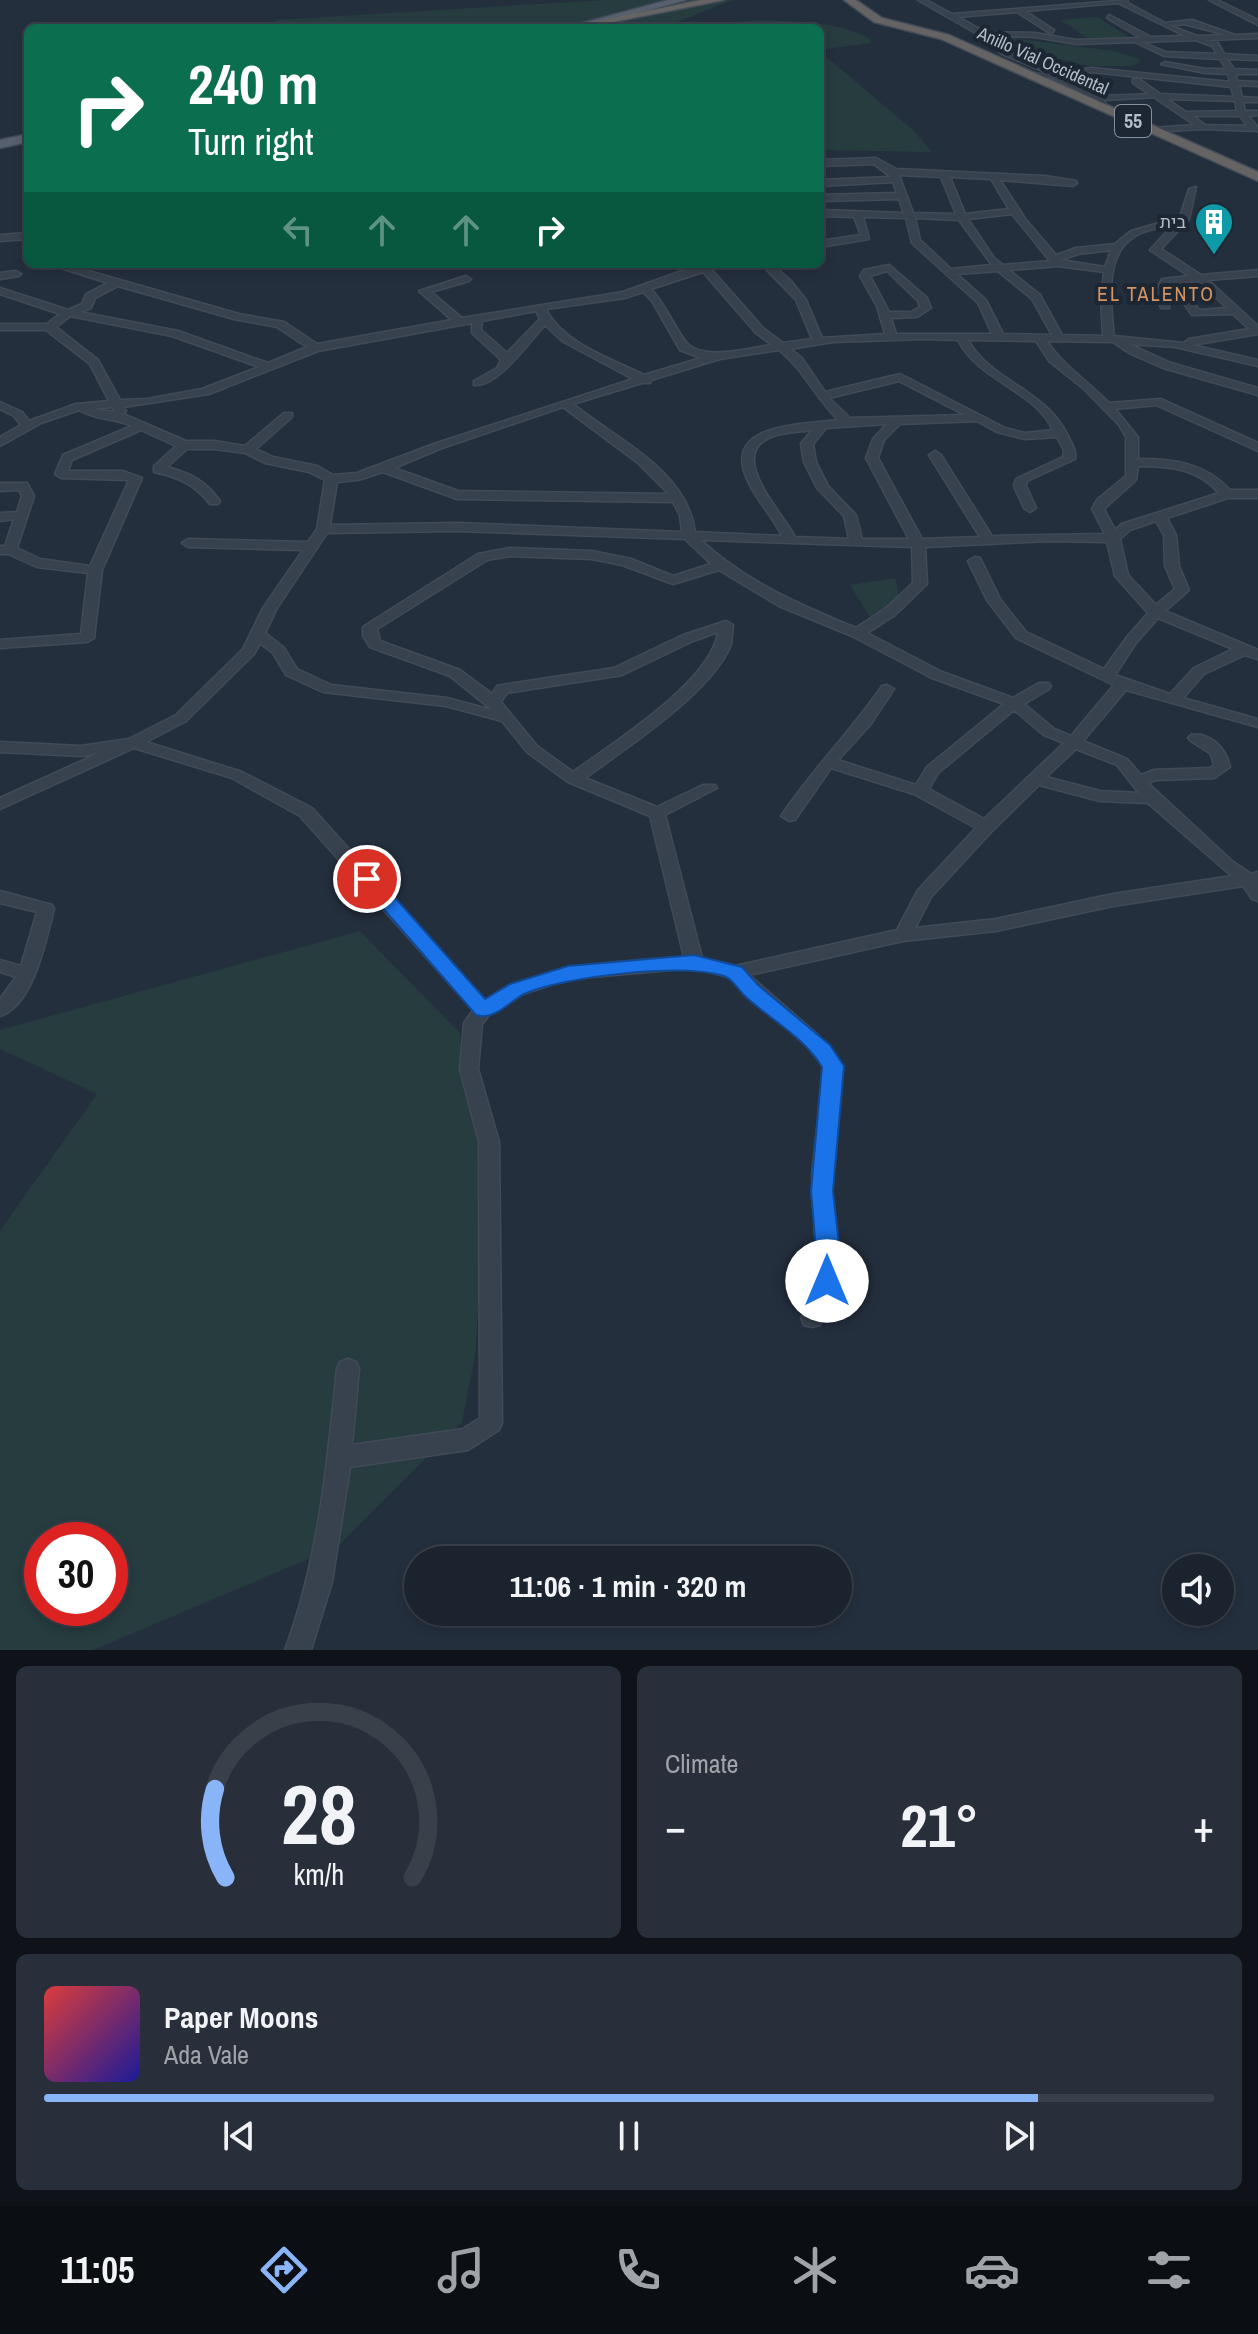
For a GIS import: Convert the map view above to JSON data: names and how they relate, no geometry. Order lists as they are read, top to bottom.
{
  "streets": {
    "highway": ["Anillo Vial Occidental", "55"]
  },
  "districts": ["EL TALENTO"],
  "places": {
    "building": ["בית"]
  },
  "page": {
    "turn": ["240 m", "Turn right"],
    "limit": "30",
    "trip": "11:06 · 1 min · 320 m",
    "tile": "Climate",
    "heat": ["−", "21°", "+"],
    "song": ["Paper Moons", "Ada Vale"],
    "tabs": "11:05",
    "gauge": ["28", "km/h"]
  }
}
